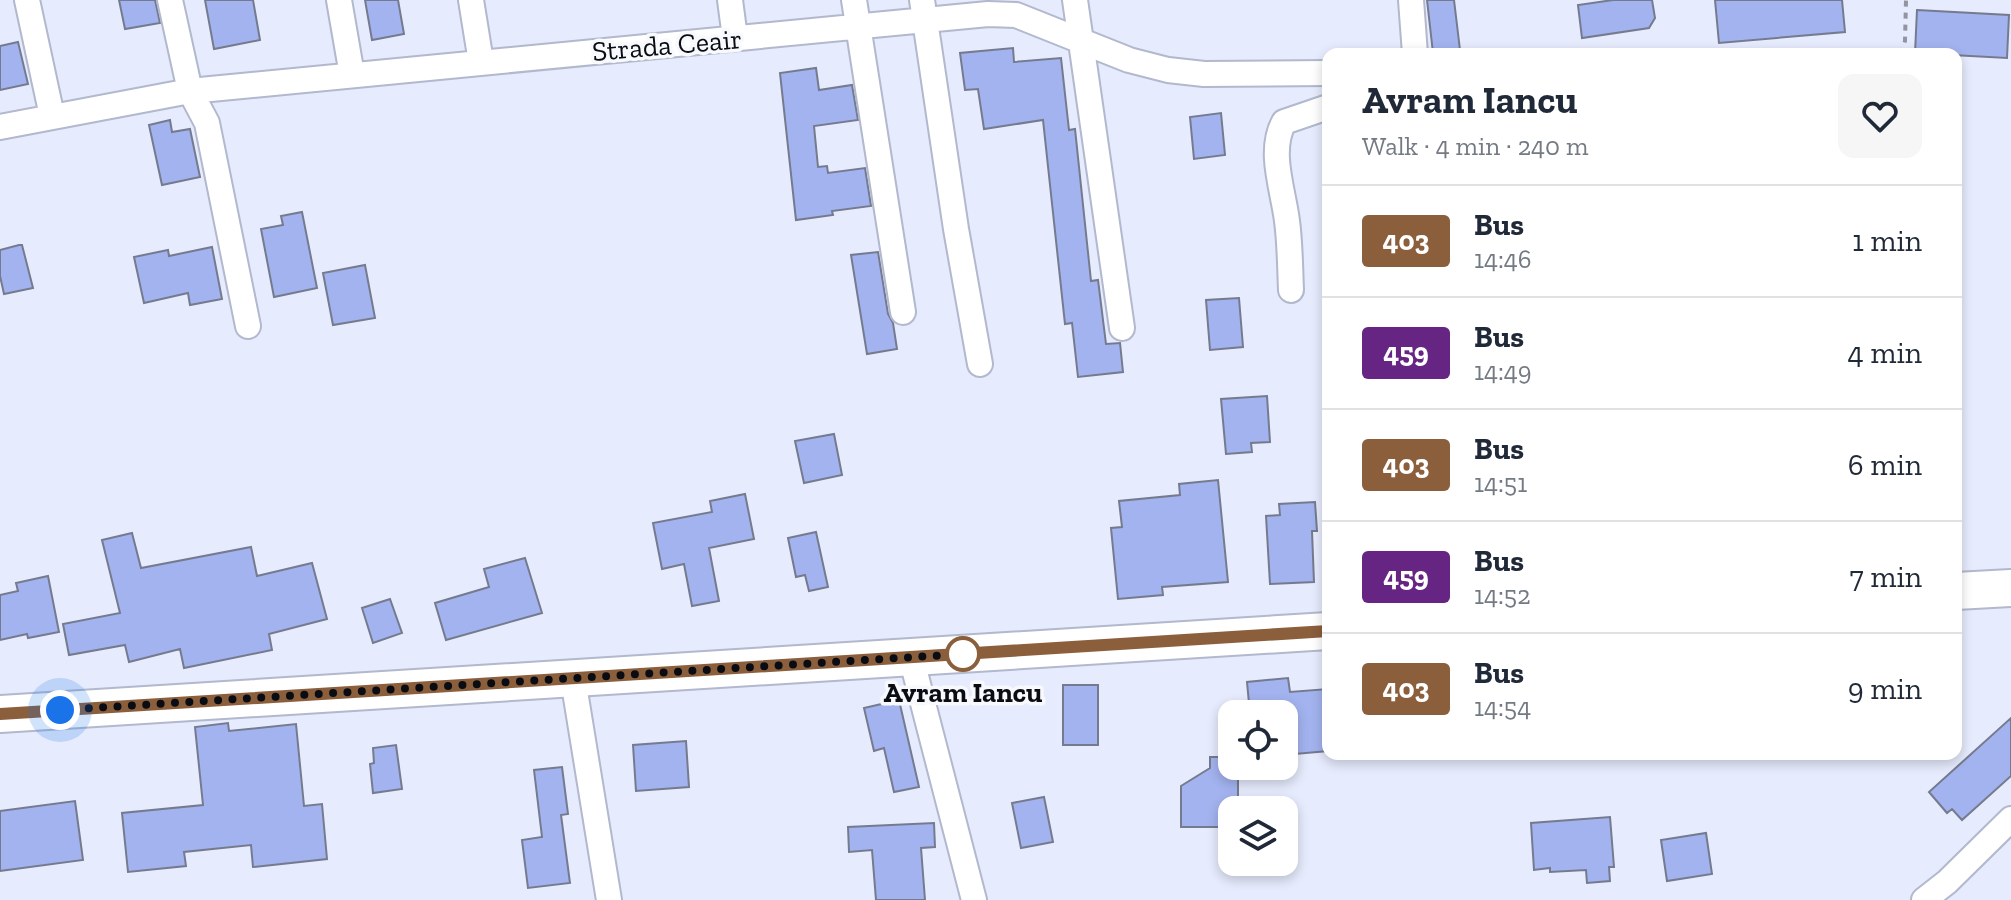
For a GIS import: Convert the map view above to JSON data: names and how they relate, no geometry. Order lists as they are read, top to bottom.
{
  "streets": {
    "street": ["Strada Ceair"]
  },
  "places": ["Avram Iancu"],
  "lines": ["bus line 403"],
  "page": {
    "heading": ["Avram Iancu", "Walk · 4 min · 240 m"],
    "list": [
      {
        "mark": "403",
        "name": "Bus",
        "note": "14:46",
        "value": "1 min"
      },
      {
        "mark": "459",
        "name": "Bus",
        "note": "14:49",
        "value": "4 min"
      },
      {
        "mark": "403",
        "name": "Bus",
        "note": "14:51",
        "value": "6 min"
      },
      {
        "mark": "459",
        "name": "Bus",
        "note": "14:52",
        "value": "7 min"
      },
      {
        "mark": "403",
        "name": "Bus",
        "note": "14:54",
        "value": "9 min"
      }
    ]
  }
}
